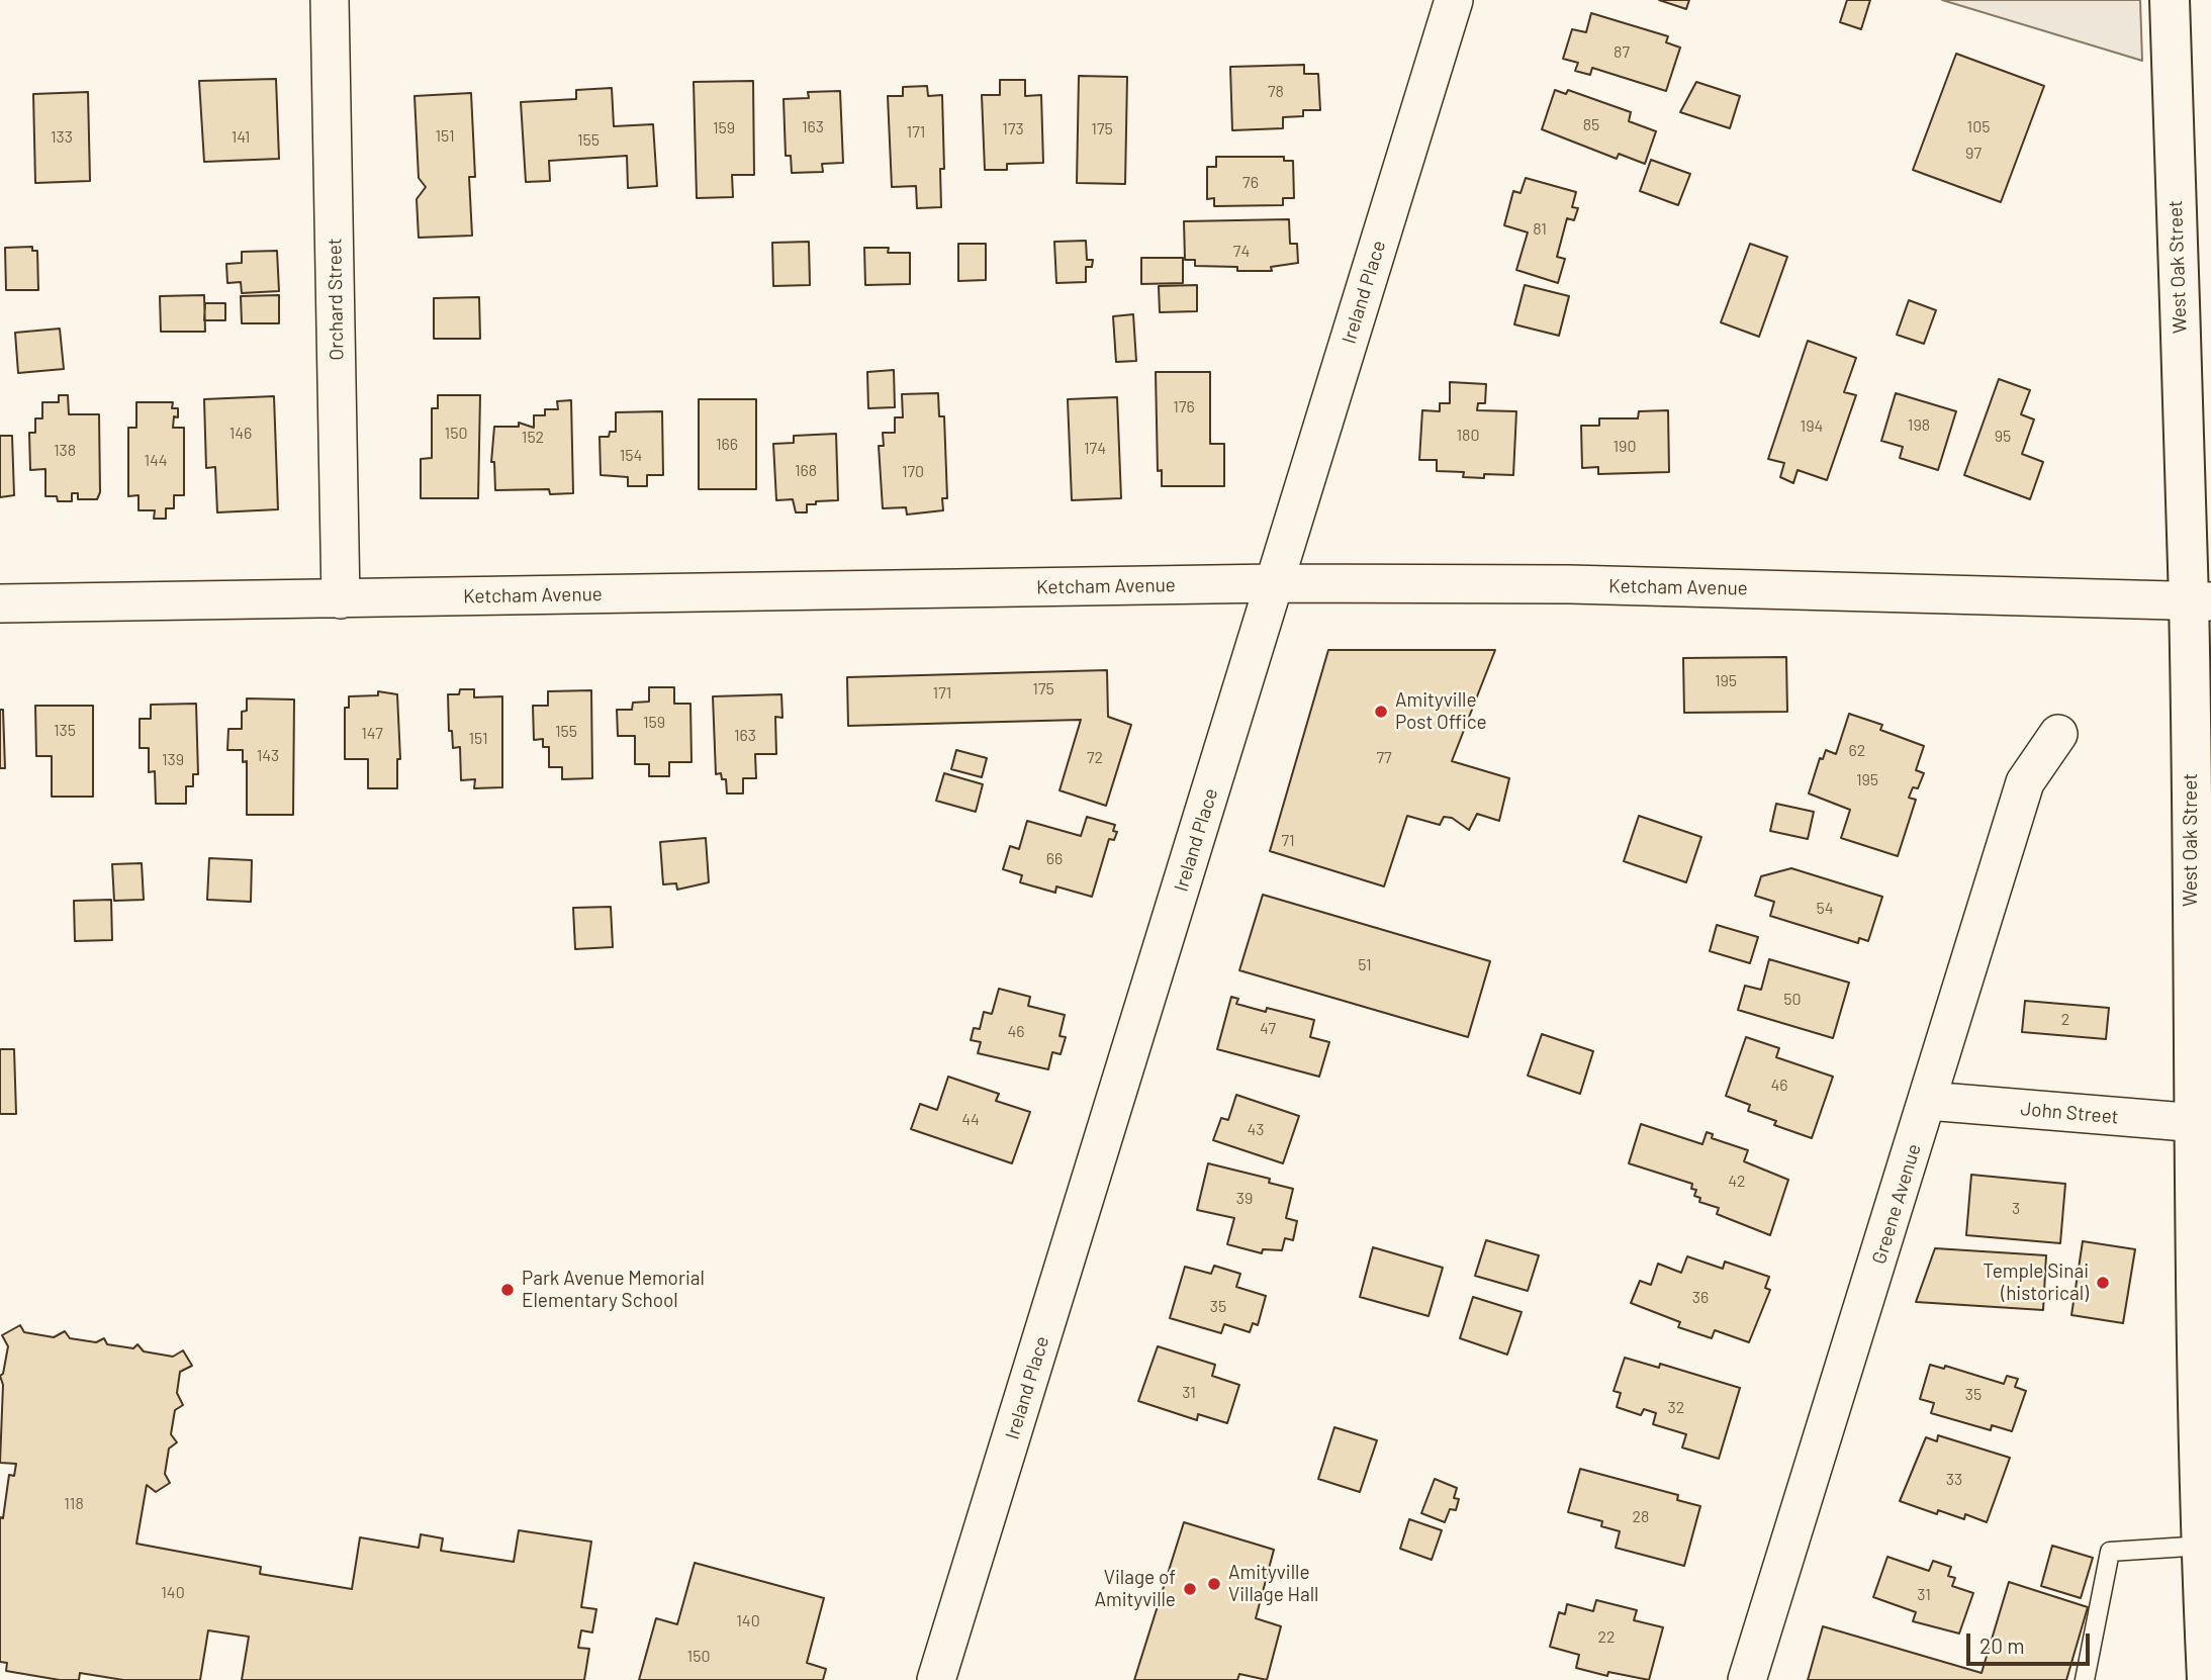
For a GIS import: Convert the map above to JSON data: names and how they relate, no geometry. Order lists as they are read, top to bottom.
{
  "streets": {
    "main road": ["West Oak Street"],
    "street": [
      "Ireland Place",
      "Orchard Street",
      "Ketcham Avenue",
      "John Street",
      "Greene Avenue"
    ]
  },
  "crossings": [
    ["West Oak Street", "Ketcham Avenue"],
    ["West Oak Street", "John Street"],
    ["Ireland Place", "Ketcham Avenue"],
    ["Orchard Street", "Ketcham Avenue"],
    ["John Street", "Greene Avenue"]
  ],
  "places": [
    "Amityville Post Office",
    "Temple Sinai (historical)",
    "Park Avenue Memorial Elementary School",
    "Amityville Village Hall",
    "Vilage of Amityville"
  ],
  "house_numbers": [
    "87",
    "78",
    "85",
    "163",
    "105",
    "159",
    "173",
    "175",
    "171",
    "151",
    "133",
    "141",
    "155",
    "97",
    "76",
    "81",
    "74",
    "176",
    "198",
    "194",
    "146",
    "150",
    "180",
    "95",
    "152",
    "166",
    "190",
    "174",
    "138",
    "154",
    "144",
    "168",
    "170",
    "195",
    "175",
    "171",
    "159",
    "135",
    "155",
    "147",
    "163",
    "151",
    "62",
    "143",
    "72",
    "77",
    "139",
    "195",
    "71",
    "66",
    "54",
    "51",
    "50",
    "2",
    "47",
    "46",
    "46",
    "44",
    "43",
    "42",
    "39",
    "3",
    "36",
    "35",
    "31",
    "35",
    "32",
    "33",
    "118",
    "28",
    "140",
    "31",
    "140",
    "22",
    "150"
  ],
  "scale_bar": "20 m"
}
